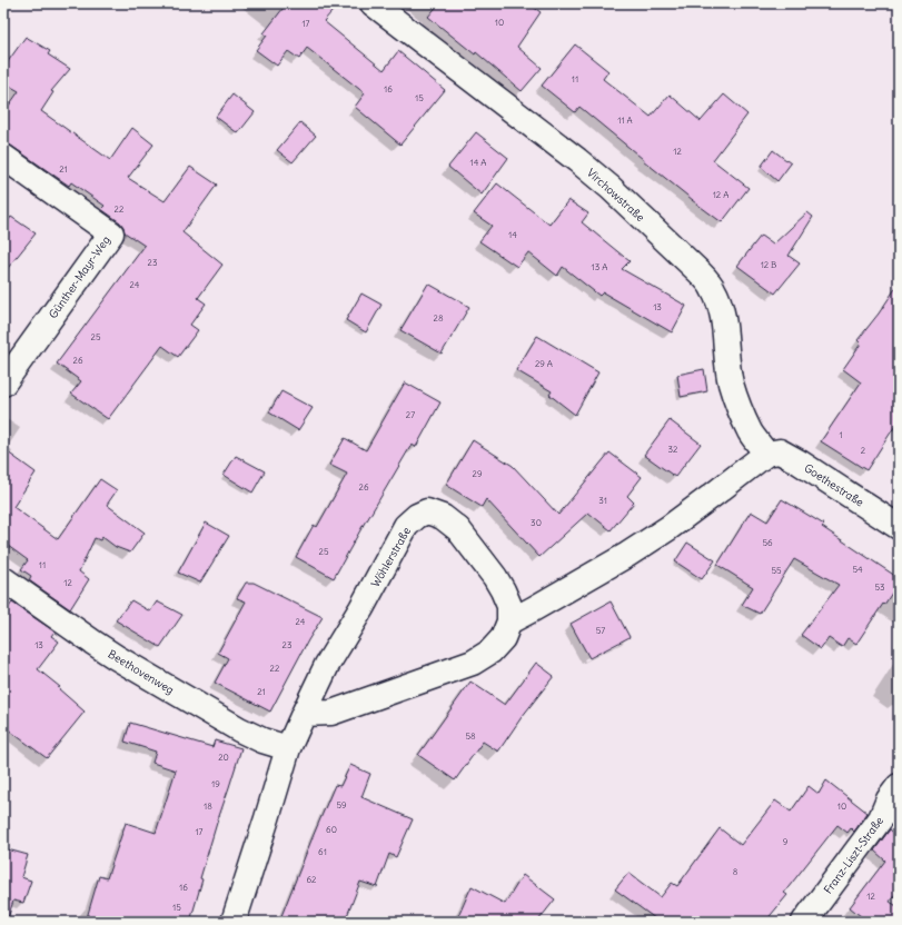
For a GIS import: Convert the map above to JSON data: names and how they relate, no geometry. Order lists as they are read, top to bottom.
{
  "streets": {
    "street": [
      "Virchowstraße",
      "Günther-Mayr-Weg",
      "Goethestraße",
      "Wöhlerstraße",
      "Beethovenweg",
      "Franz-Liszt-Straße"
    ]
  },
  "crossings": [
    ["Virchowstraße", "Goethestraße"],
    ["Wöhlerstraße", "Beethovenweg"]
  ],
  "house_numbers": [
    "10",
    "17",
    "11",
    "16",
    "15",
    "11 A",
    "12",
    "14 A",
    "21",
    "12 A",
    "22",
    "14",
    "23",
    "12 B",
    "13 A",
    "24",
    "13",
    "28",
    "25",
    "26",
    "29 A",
    "27",
    "1",
    "32",
    "2",
    "29",
    "26",
    "31",
    "30",
    "56",
    "25",
    "11",
    "54",
    "55",
    "12",
    "53",
    "24",
    "57",
    "13",
    "23",
    "22",
    "21",
    "58",
    "20",
    "19",
    "59",
    "18",
    "10",
    "60",
    "17",
    "9",
    "61",
    "8",
    "62",
    "16",
    "12",
    "15"
  ]
}
